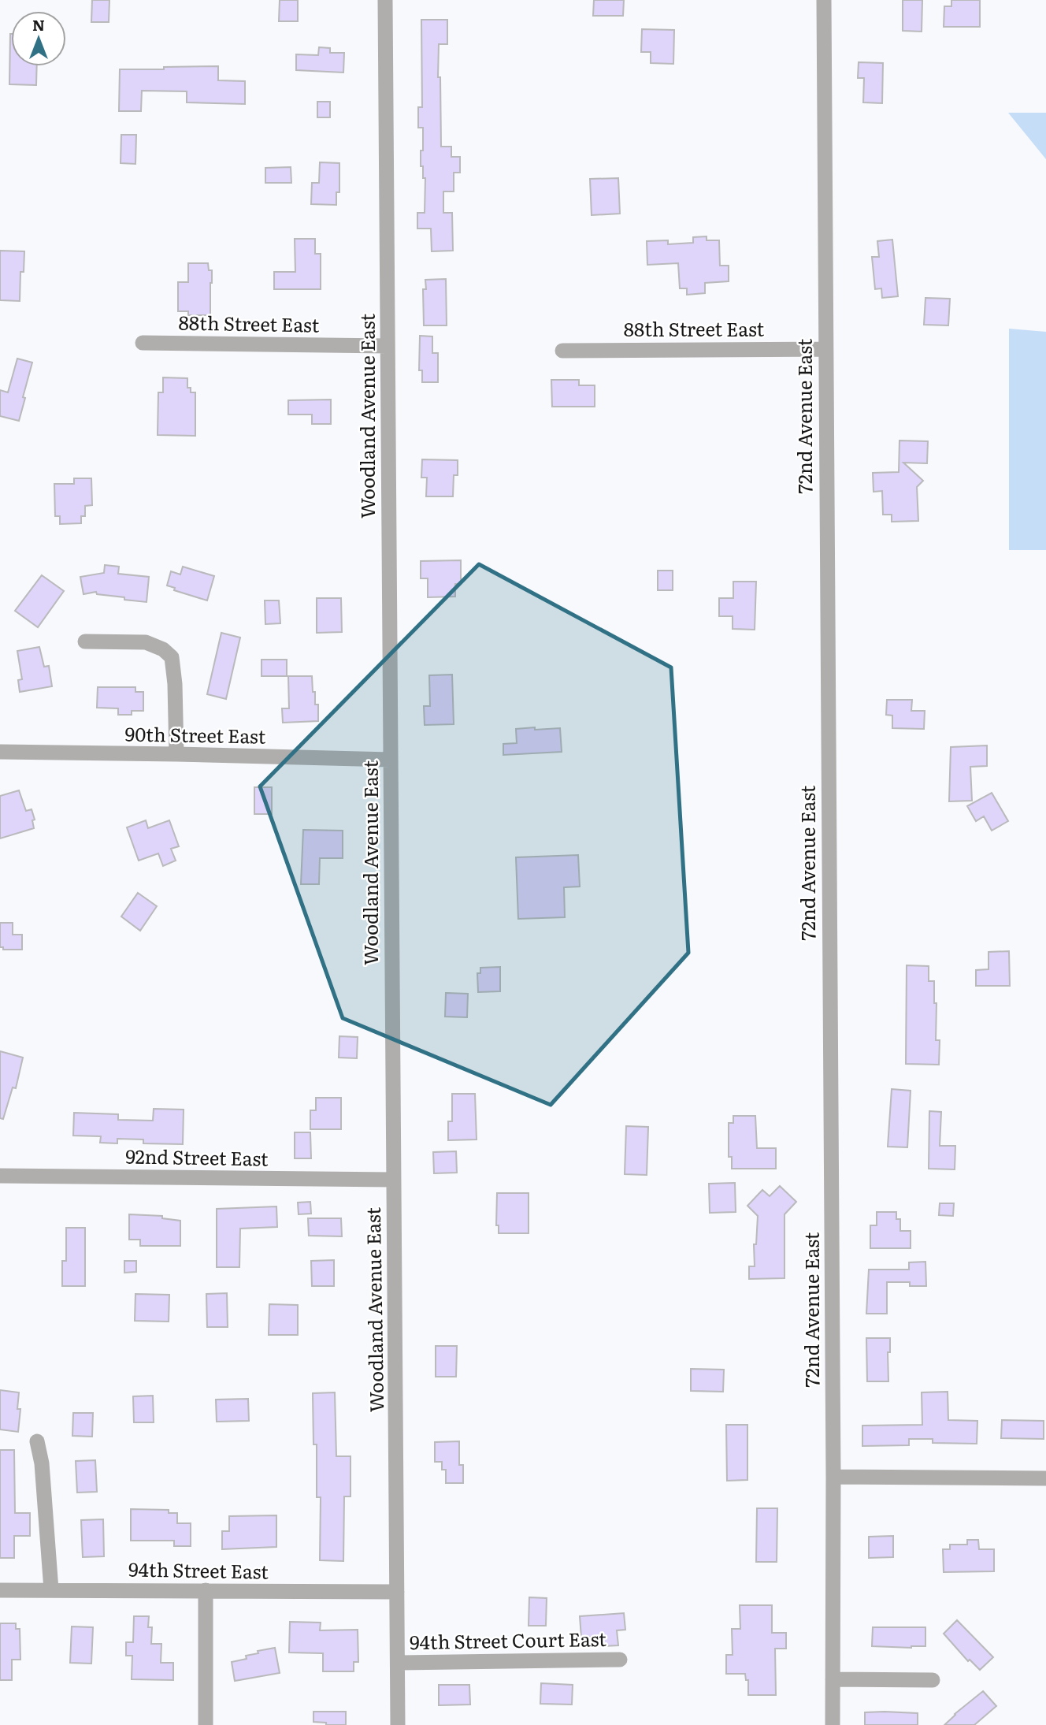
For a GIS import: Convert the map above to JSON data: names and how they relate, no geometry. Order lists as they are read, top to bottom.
{
  "streets": {
    "street": [
      "88th Street East",
      "Woodland Avenue East",
      "72nd Avenue East",
      "90th Street East",
      "92nd Street East",
      "94th Street East",
      "94th Street Court East"
    ]
  },
  "crossings": [
    ["88th Street East", "Woodland Avenue East"],
    ["88th Street East", "72nd Avenue East"],
    ["Woodland Avenue East", "90th Street East"],
    ["Woodland Avenue East", "92nd Street East"],
    ["Woodland Avenue East", "94th Street East"],
    ["Woodland Avenue East", "94th Street Court East"]
  ],
  "north": "top"
}
